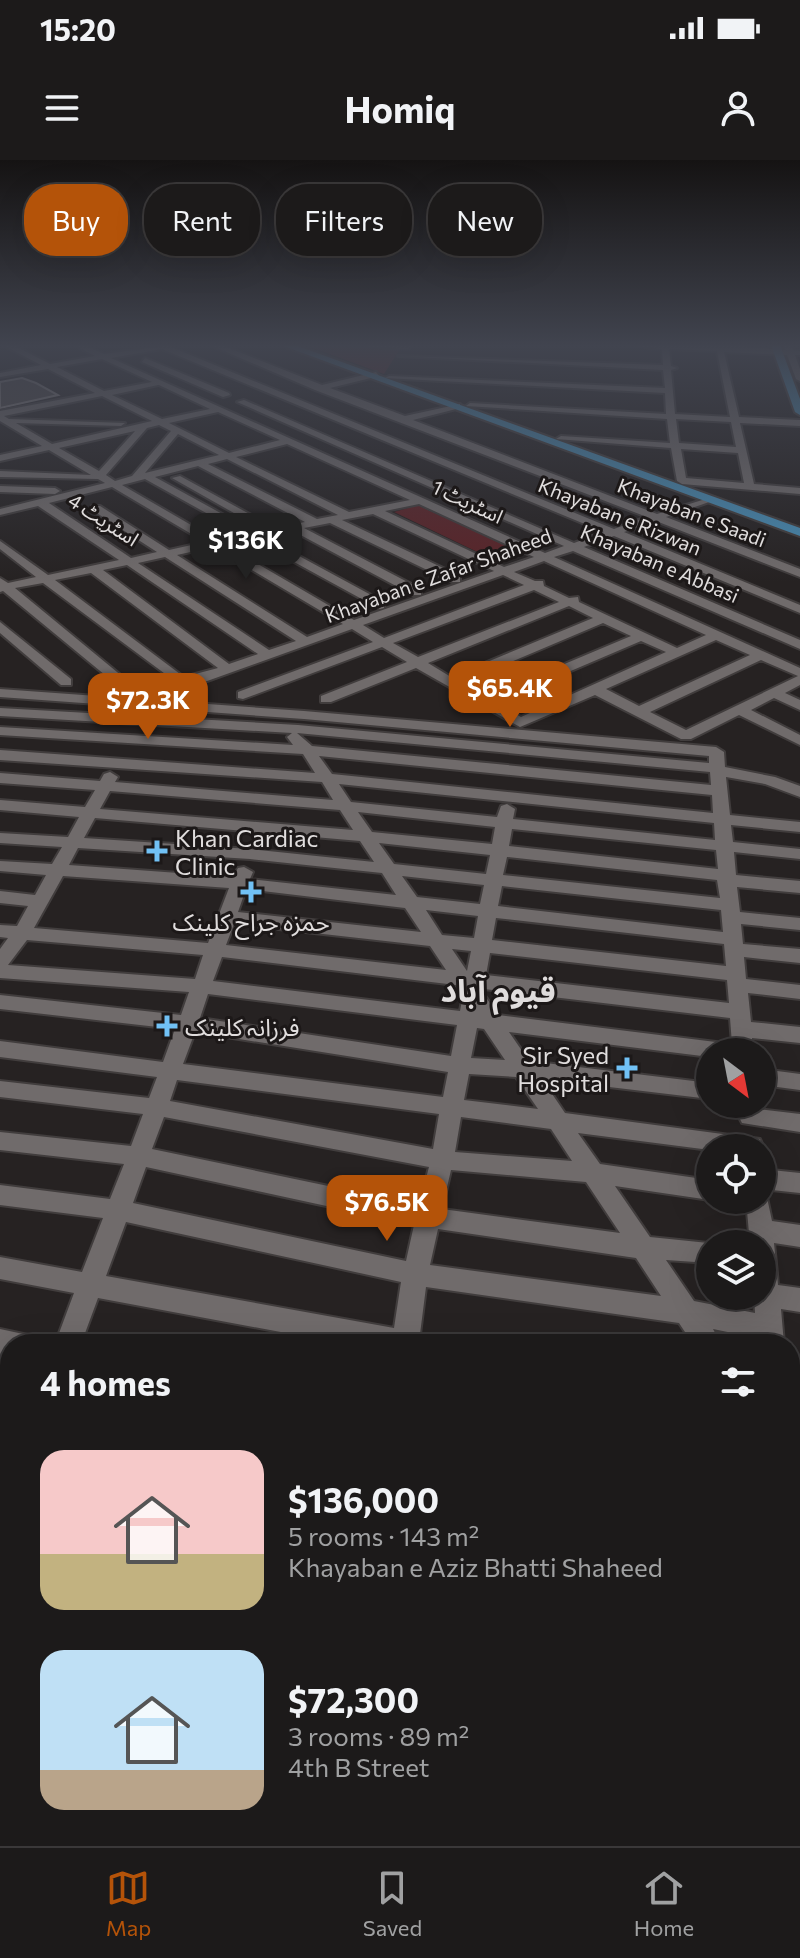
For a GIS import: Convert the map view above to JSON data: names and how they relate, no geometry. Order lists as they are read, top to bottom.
{
  "streets": {
    "street": [
      "اسٹریٹ 1",
      "Khayaban e Saadi",
      "Khayaban e Rizwan",
      "اسٹریٹ 4",
      "Khayaban e Abbasi",
      "Khayaban e Zafar Shaheed"
    ]
  },
  "crossings": [
    ["اسٹریٹ 1", "Khayaban e Zafar Shaheed"],
    ["Khayaban e Saadi", "Khayaban e Zafar Shaheed"],
    ["Khayaban e Rizwan", "Khayaban e Zafar Shaheed"],
    ["Khayaban e Abbasi", "Khayaban e Zafar Shaheed"]
  ],
  "districts": ["قیوم آباد"],
  "places": {
    "health": [
      "Khan Cardiac Clinic",
      "حمزہ جراح کلینک",
      "فرزانہ کلینک",
      "Sir Syed Hospital"
    ]
  },
  "north": "bottom right",
  "page": {
    "status": "15:20",
    "header": "Homiq",
    "chip": [
      "Buy",
      "Rent",
      "Filters",
      "New"
    ],
    "price": [
      "$136K",
      "$65.4K",
      "$72.3K",
      "$76.5K"
    ],
    "heading": "4 homes",
    "list": [
      {
        "name": "$136,000",
        "note": "5 rooms · 143 m² · Khayaban e Aziz Bhatti Shaheed"
      },
      {
        "name": "$72,300",
        "note": "3 rooms · 89 m² · 4th B Street"
      }
    ],
    "tabs": ["Map", "Saved", "Home"]
  }
}
